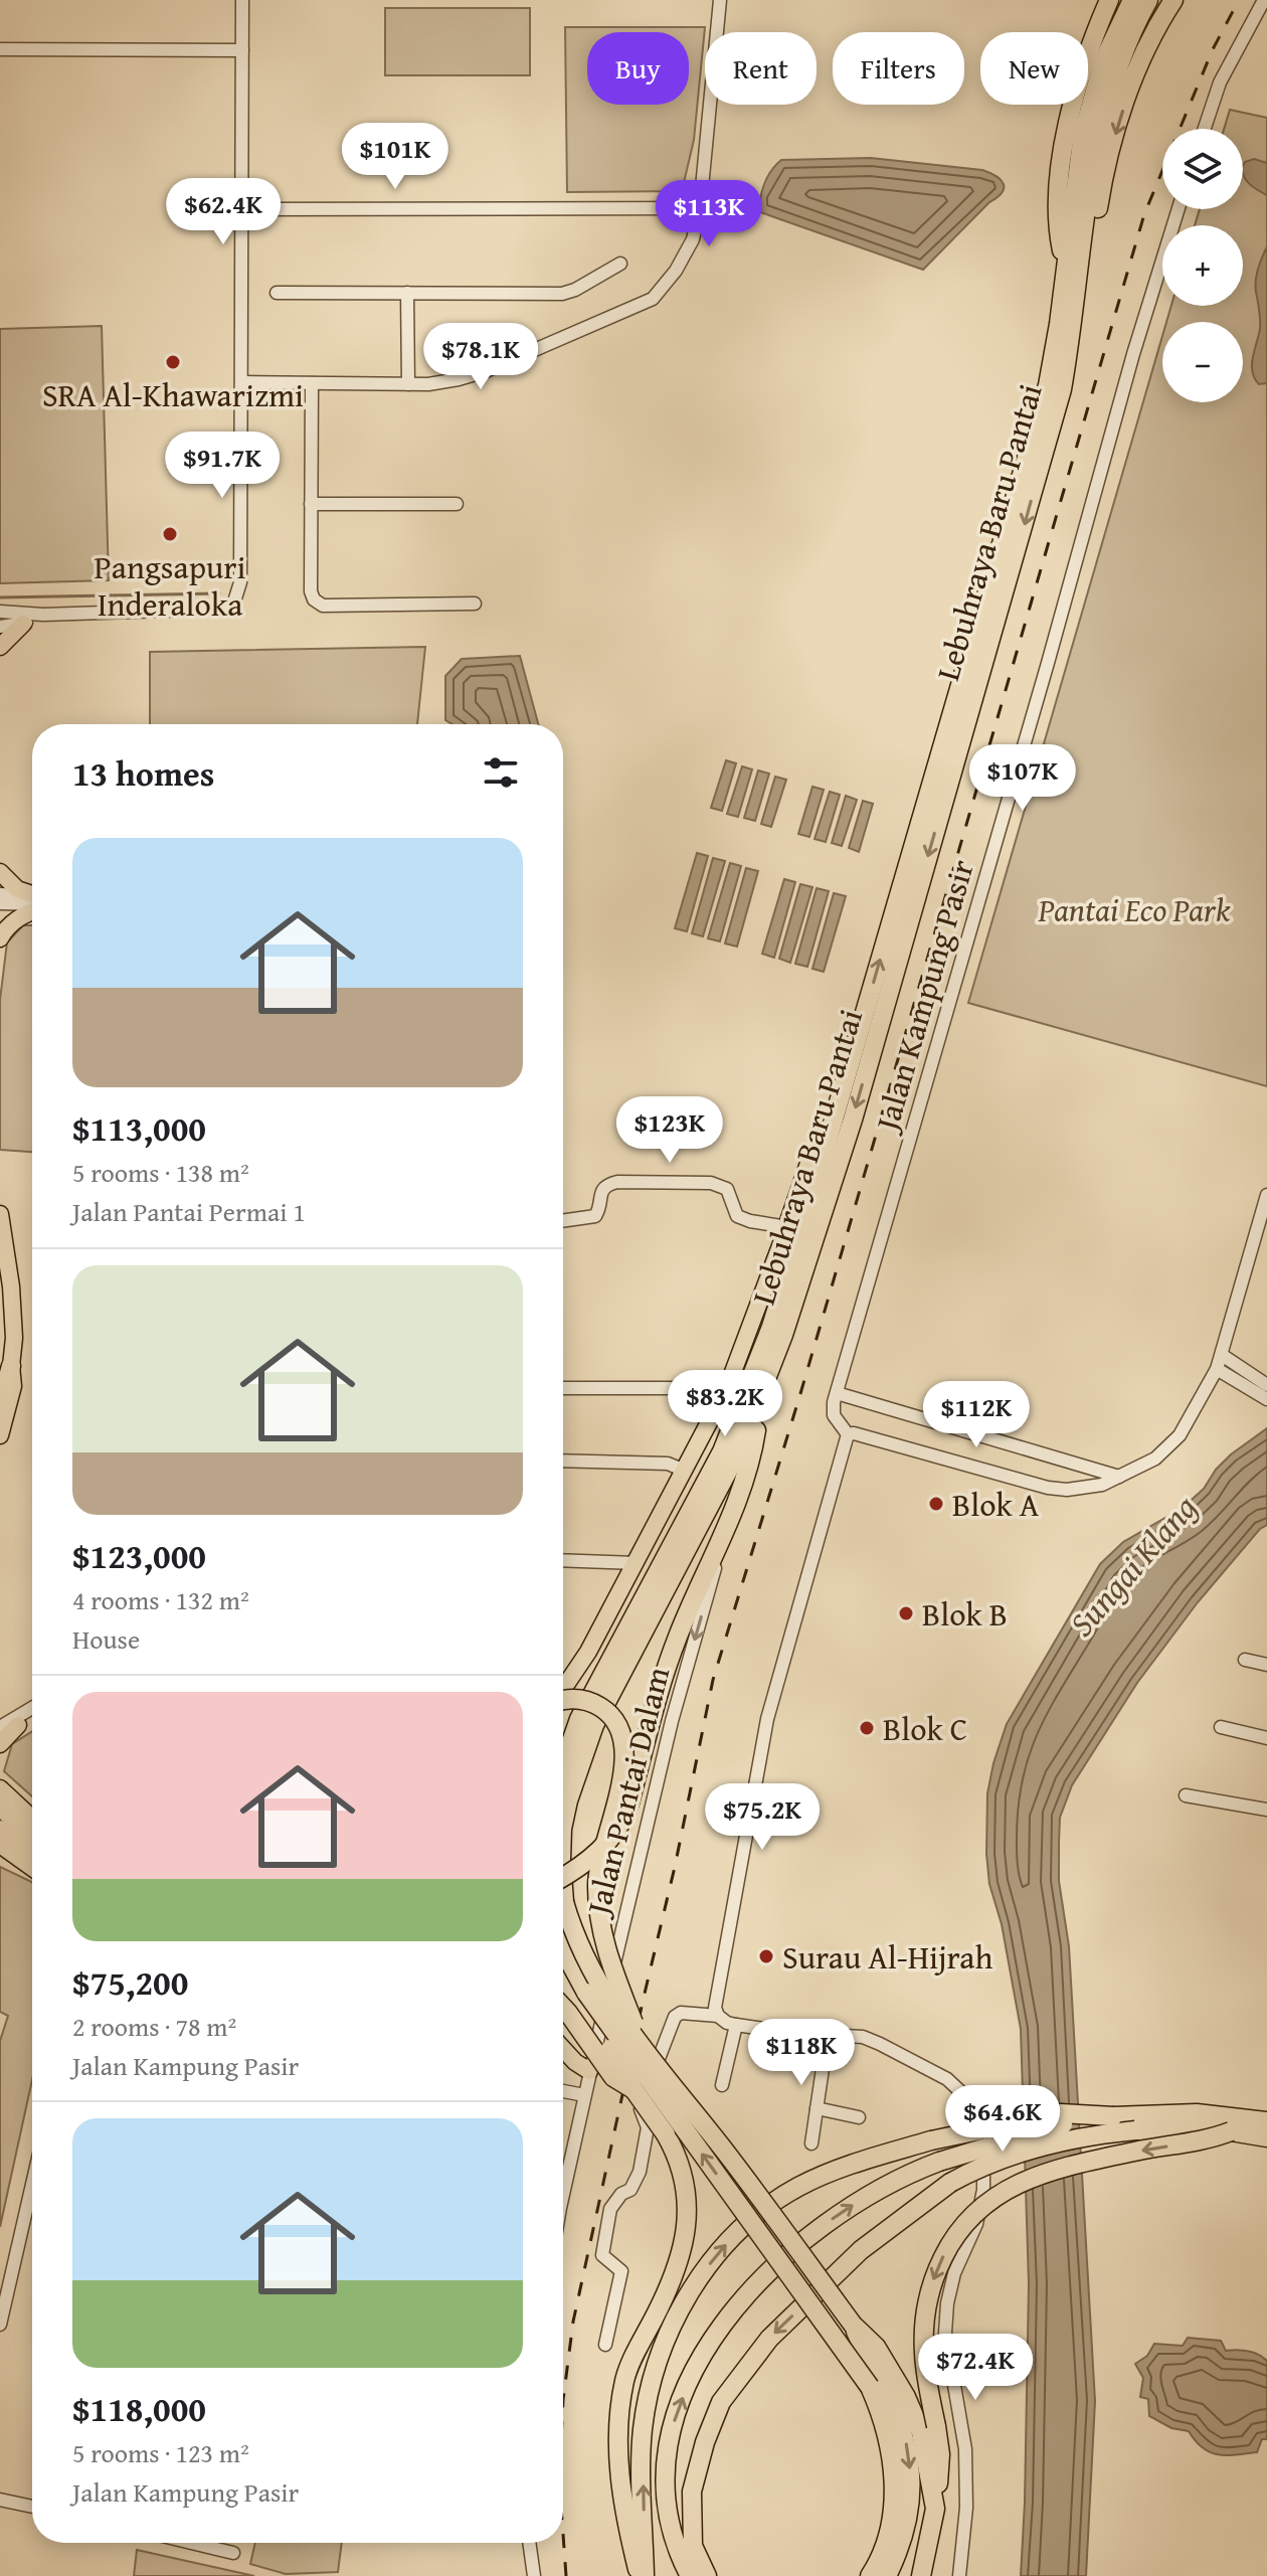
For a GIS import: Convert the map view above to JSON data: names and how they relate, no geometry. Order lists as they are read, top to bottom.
{
  "streets": {
    "highway": ["Lebuhraya Baru Pantai"],
    "street": ["Jalan Kampung Pasir", "Jalan Pantai Dalam"]
  },
  "water": ["Sungai Klang"],
  "parks": ["Pantai Eco Park"],
  "places": [
    "SRA Al-Khawarizmi",
    "Pangsapuri Inderaloka",
    "Blok A",
    "Blok B",
    "Blok C",
    "Surau Al-Hijrah"
  ],
  "page": {
    "chip": [
      "Buy",
      "Rent",
      "Filters",
      "New"
    ],
    "price": [
      "$101K",
      "$62.4K",
      "$113K",
      "$78.1K",
      "$91.7K",
      "$107K",
      "$123K",
      "$83.2K",
      "$112K",
      "$75.2K",
      "$118K",
      "$64.6K",
      "$72.4K"
    ],
    "map_buttons": ["+", "−"],
    "heading": "13 homes",
    "list": [
      {
        "name": "$113,000",
        "note": "5 rooms · 138 m² · Jalan Pantai Permai 1"
      },
      {
        "name": "$123,000",
        "note": "4 rooms · 132 m² · House"
      },
      {
        "name": "$75,200",
        "note": "2 rooms · 78 m² · Jalan Kampung Pasir"
      },
      {
        "name": "$118,000",
        "note": "5 rooms · 123 m² · Jalan Kampung Pasir"
      }
    ]
  }
}
